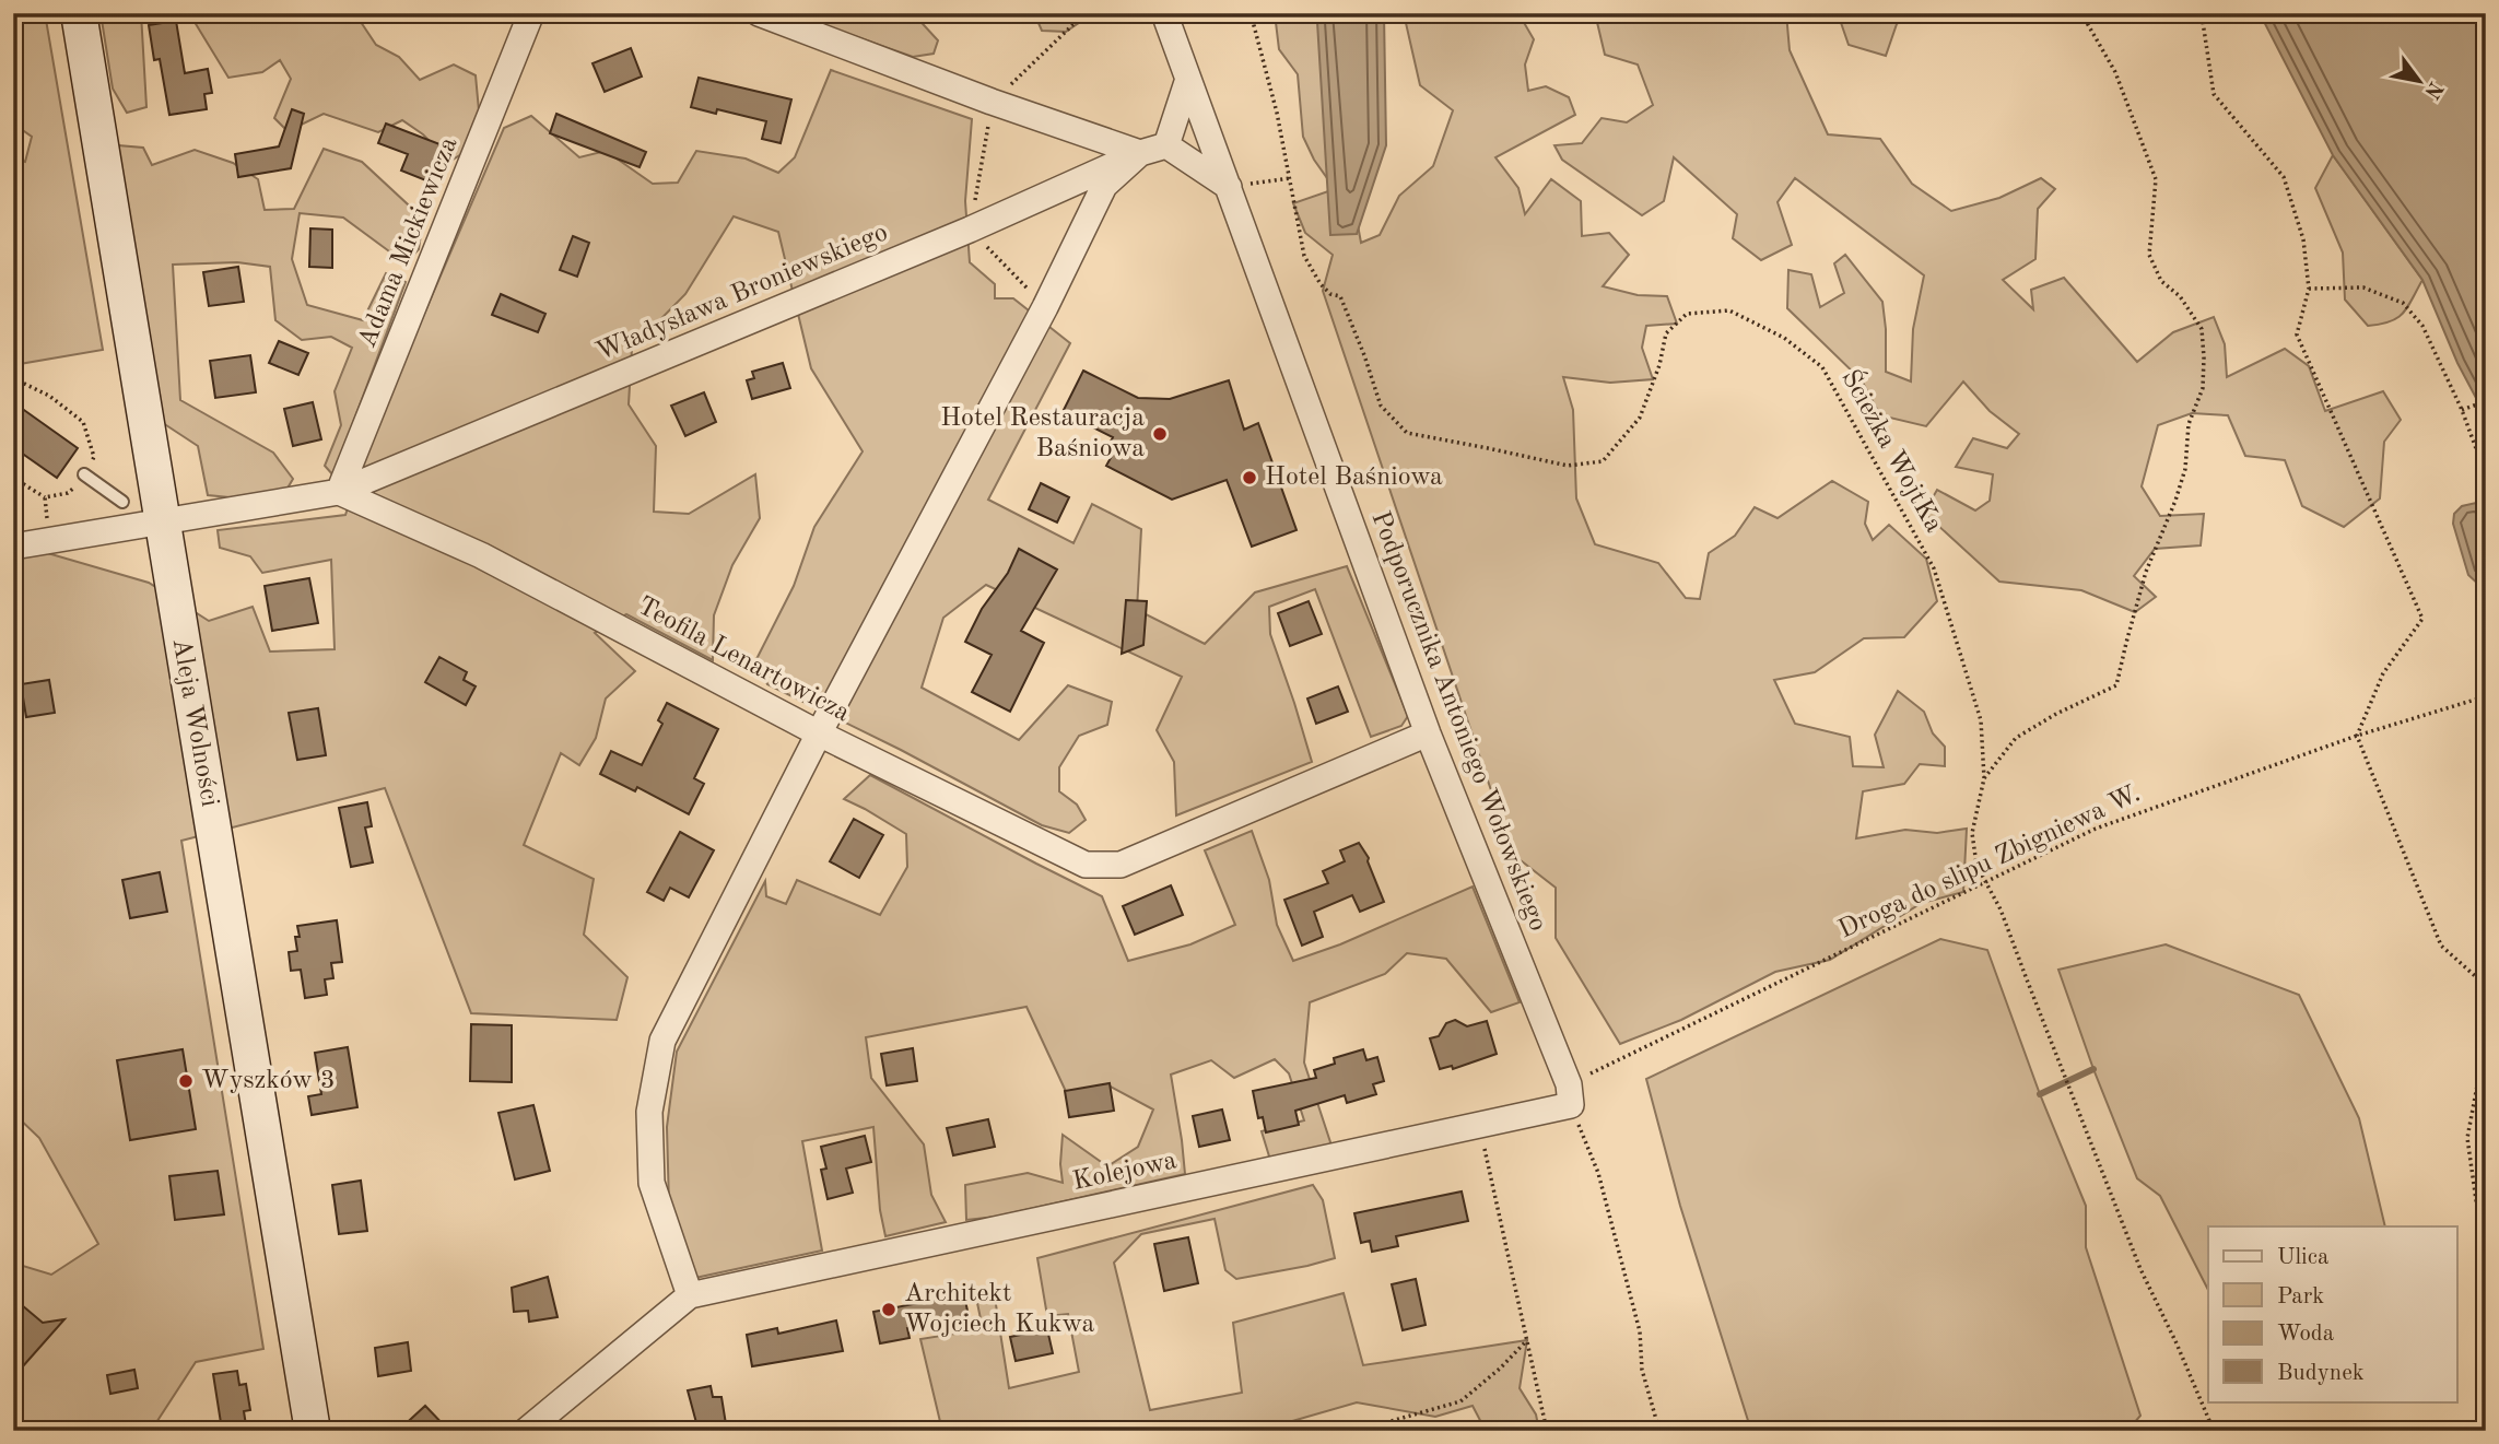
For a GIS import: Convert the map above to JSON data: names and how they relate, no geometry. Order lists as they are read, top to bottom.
{
  "streets": {
    "street": [
      "Adama Mickiewicza",
      "Władysława Broniewskiego",
      "Teofila Lenartowicza",
      "Podporucznika Antoniego Wołowskiego",
      "Aleja Wolności",
      "Kolejowa"
    ],
    "path": ["Ścieżka WojtKa", "Droga do slipu Zbigniewa W."]
  },
  "crossings": [
    ["Adama Mickiewicza", "Władysława Broniewskiego"],
    ["Adama Mickiewicza", "Teofila Lenartowicza"],
    ["Władysława Broniewskiego", "Teofila Lenartowicza"],
    ["Teofila Lenartowicza", "Podporucznika Antoniego Wołowskiego"],
    ["Podporucznika Antoniego Wołowskiego", "Droga do slipu Zbigniewa W."],
    ["Podporucznika Antoniego Wołowskiego", "Kolejowa"],
    ["Droga do slipu Zbigniewa W.", "Kolejowa"]
  ],
  "places": [
    "Hotel Restauracja Baśniowa",
    "Hotel Baśniowa",
    "Wyszków 3",
    "Architekt Wojciech Kukwa"
  ],
  "legend": [
    "Ulica",
    "Park",
    "Woda",
    "Budynek"
  ],
  "north": "bottom right"
}
